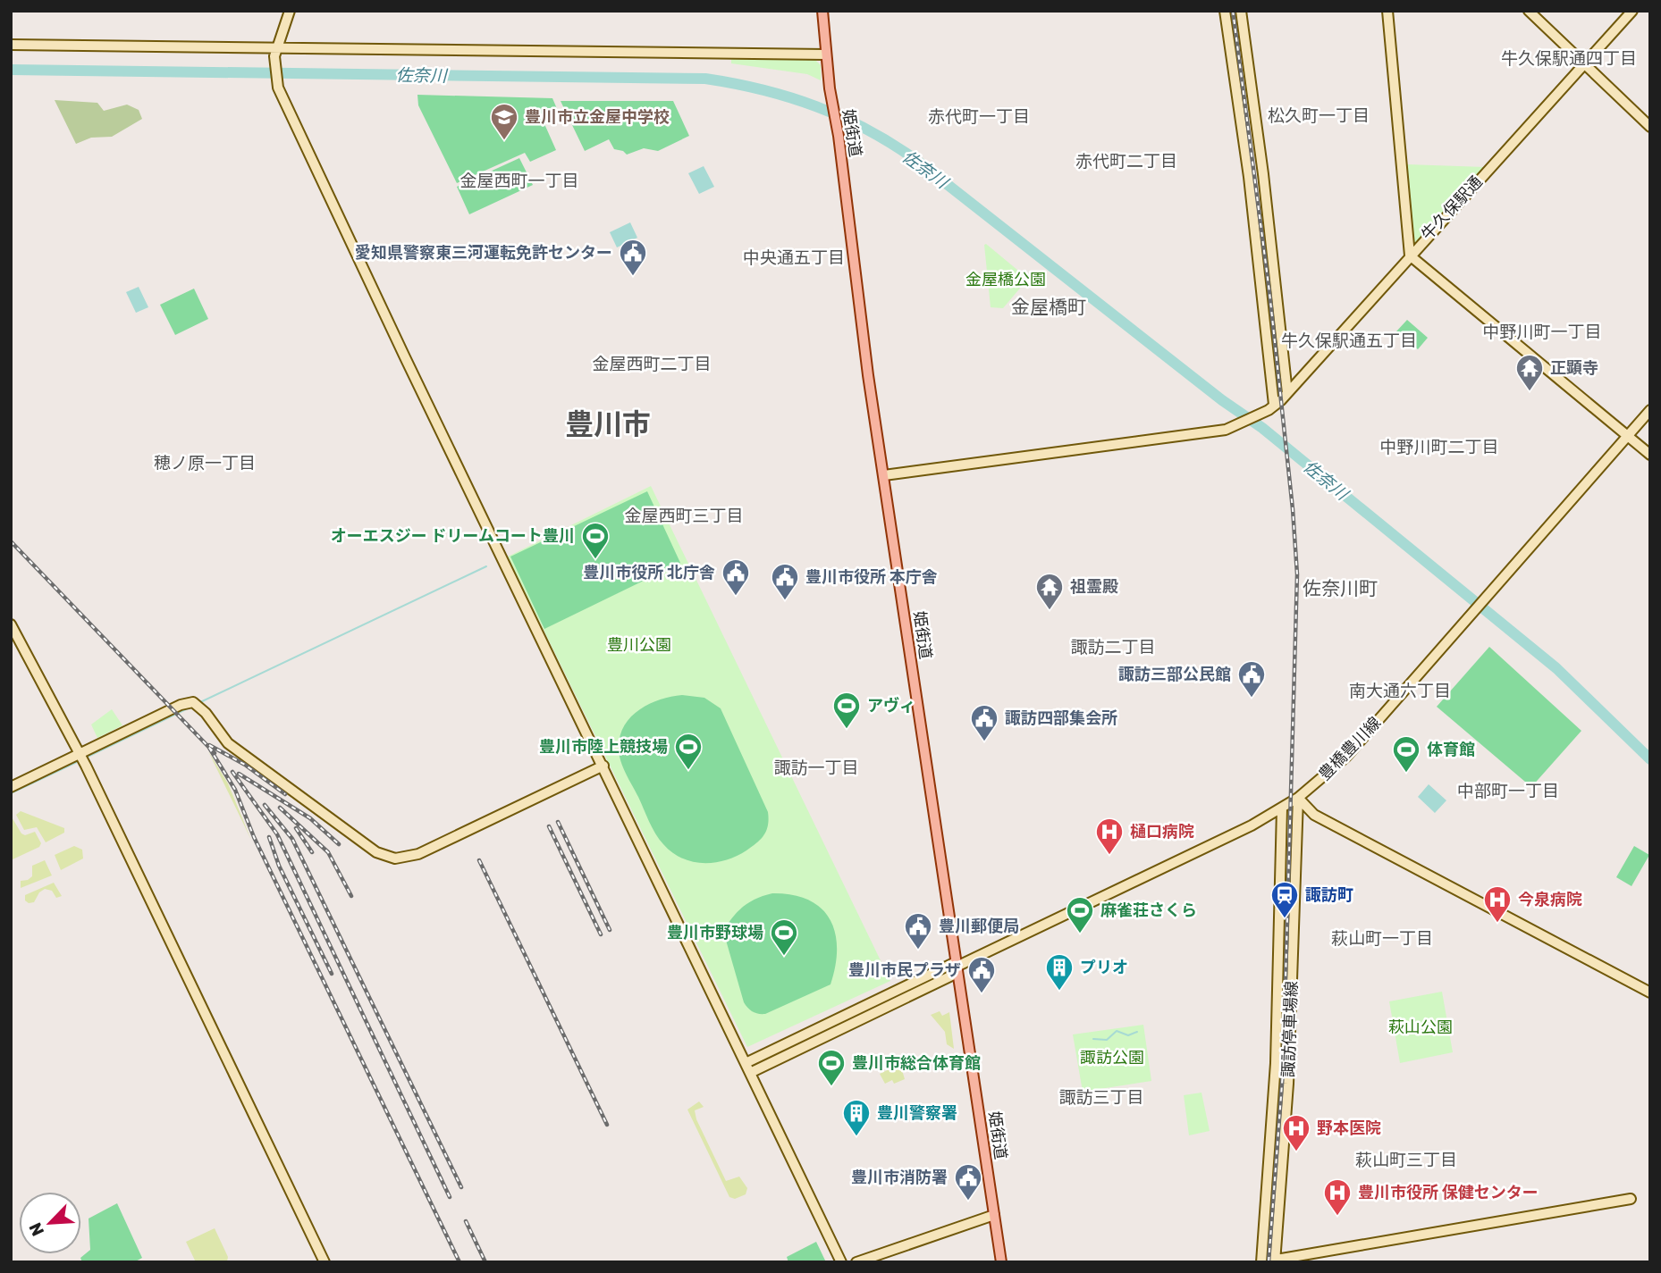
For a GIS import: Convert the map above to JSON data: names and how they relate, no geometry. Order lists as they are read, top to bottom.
{
  "streets": {
    "main road": ["姫街道"],
    "street": ["牛久保駅通", "豊橋豊川線", "諏訪停車場線"]
  },
  "crossings": [
    ["姫街道", "牛久保駅通"],
    ["姫街道", "豊橋豊川線"],
    ["豊橋豊川線", "諏訪停車場線"]
  ],
  "districts": [
    "牛久保駅通四丁目",
    "松久町一丁目",
    "赤代町一丁目",
    "赤代町二丁目",
    "金屋西町一丁目",
    "中央通五丁目",
    "金屋橋町",
    "中野川町一丁目",
    "牛久保駅通五丁目",
    "金屋西町二丁目",
    "豊川市",
    "中野川町二丁目",
    "穂ノ原一丁目",
    "金屋西町三丁目",
    "佐奈川町",
    "諏訪二丁目",
    "南大通六丁目",
    "諏訪一丁目",
    "中部町一丁目",
    "萩山町一丁目",
    "諏訪三丁目",
    "萩山町三丁目"
  ],
  "water": ["佐奈川"],
  "parks": [
    "金屋橋公園",
    "豊川公園",
    "萩山公園",
    "諏訪公園"
  ],
  "places": {
    "school or university": ["豊川市立金屋中学校"],
    "public building": [
      "愛知県警察東三河運転免許センター",
      "豊川市役所 北庁舎",
      "豊川市役所 本庁舎",
      "諏訪三部公民館",
      "諏訪四部集会所",
      "豊川郵便局",
      "豊川市民プラザ",
      "豊川市消防署"
    ],
    "temple": ["正顕寺", "祖霊殿"],
    "sports": [
      "オーエスジー ドリームコート豊川",
      "アヴィ",
      "豊川市陸上競技場",
      "体育館",
      "麻雀荘さくら",
      "豊川市野球場",
      "豊川市総合体育館"
    ],
    "hospital": [
      "樋口病院",
      "今泉病院",
      "野本医院",
      "豊川市役所 保健センター"
    ],
    "station": ["諏訪町"],
    "building": ["プリオ", "豊川警察署"]
  },
  "north": "bottom left"
}
